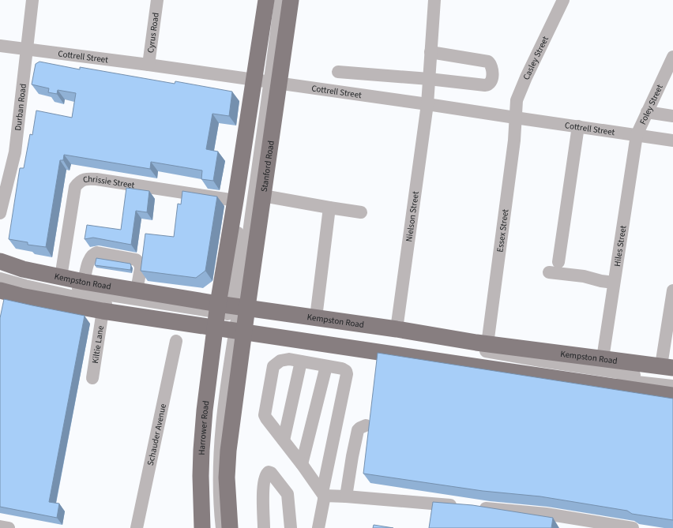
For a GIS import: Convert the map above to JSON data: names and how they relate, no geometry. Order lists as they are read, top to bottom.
{
  "streets": {
    "main road": ["Stanford Road", "Kempston Road", "Harrower Road"],
    "street": [
      "Cyrus Road",
      "Cottrell Street",
      "Casley Street",
      "Foley Street",
      "Durban Road",
      "Chrissie Street",
      "Nielson Street",
      "Essex Street",
      "Hiles Street",
      "Kiltie Lane",
      "Schauder Avenue"
    ]
  },
  "crossings": [
    ["Cyrus Road", "Cottrell Street"],
    ["Cottrell Street", "Casley Street"],
    ["Cottrell Street", "Foley Street"],
    ["Cottrell Street", "Durban Road"],
    ["Cottrell Street", "Stanford Road"],
    ["Cottrell Street", "Nielson Street"],
    ["Cottrell Street", "Essex Street"],
    ["Cottrell Street", "Hiles Street"],
    ["Casley Street", "Essex Street"],
    ["Foley Street", "Hiles Street"],
    ["Stanford Road", "Chrissie Street"],
    ["Stanford Road", "Kempston Road"],
    ["Stanford Road", "Harrower Road"],
    ["Chrissie Street", "Kempston Road"],
    ["Nielson Street", "Kempston Road"],
    ["Essex Street", "Kempston Road"],
    ["Hiles Street", "Kempston Road"],
    ["Kempston Road", "Kiltie Lane"],
    ["Kempston Road", "Harrower Road"]
  ]
}
